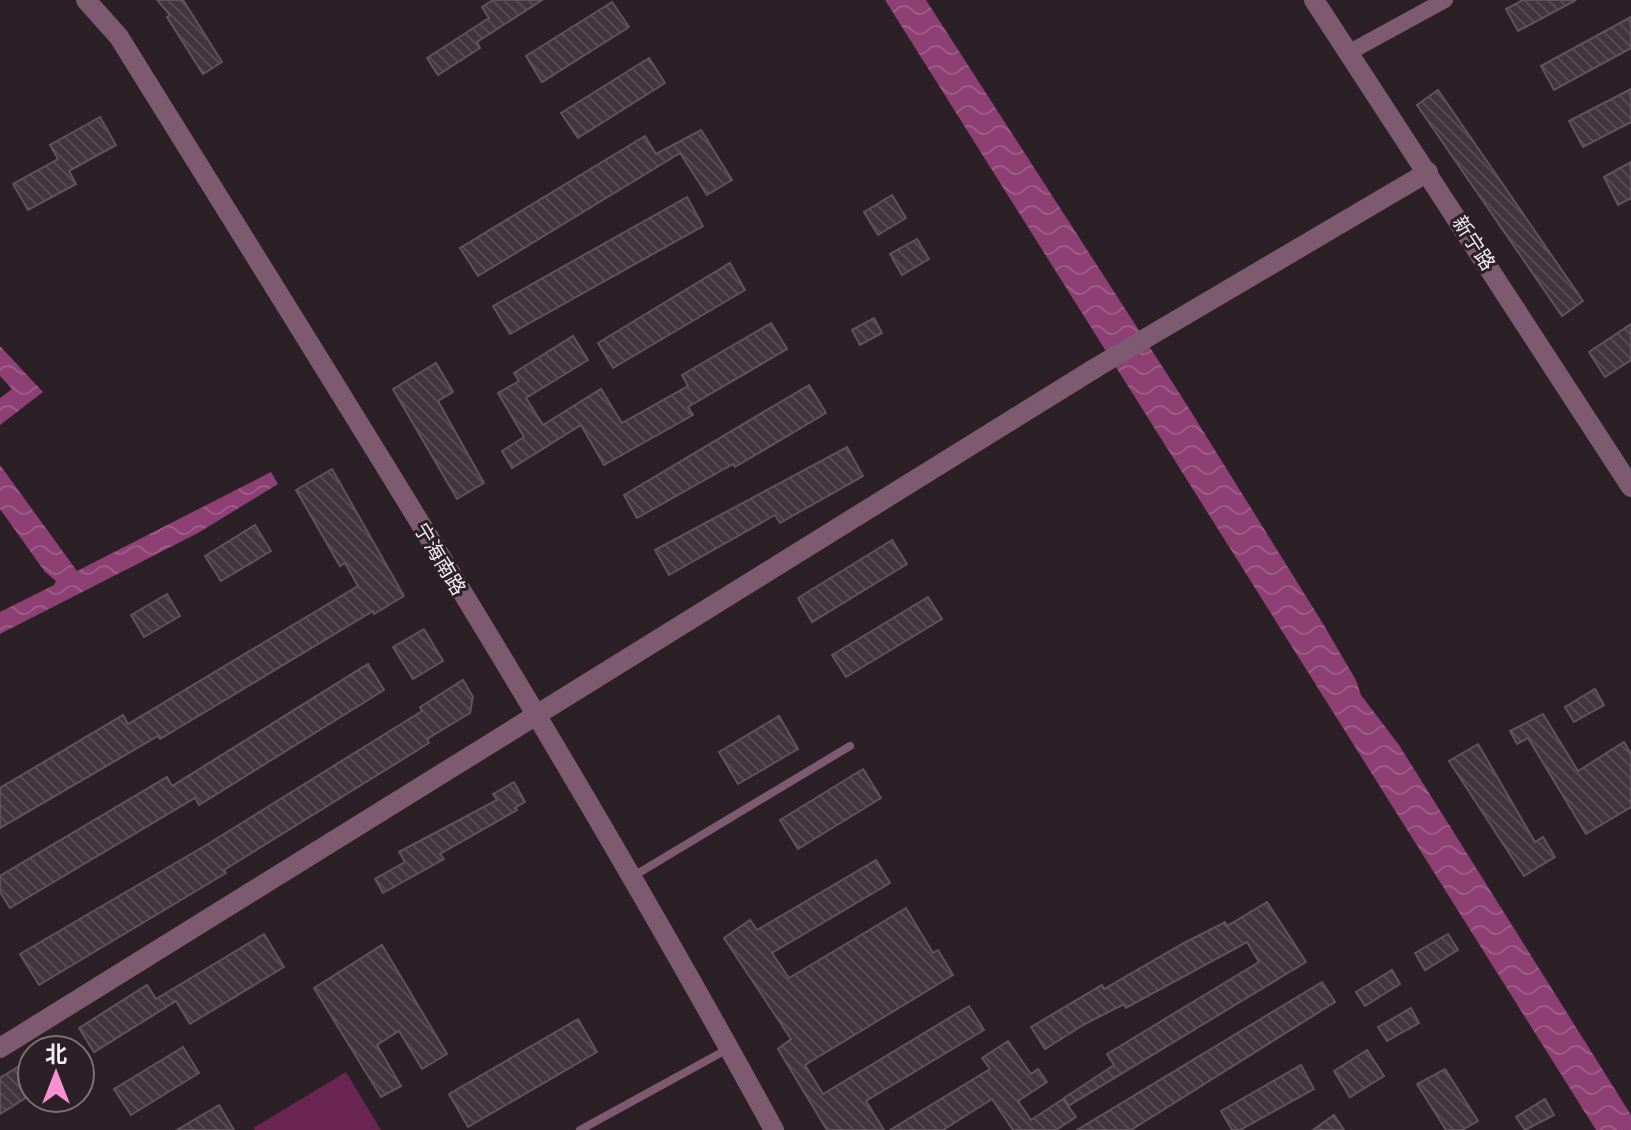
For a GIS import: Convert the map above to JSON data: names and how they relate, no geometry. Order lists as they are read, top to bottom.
{
  "streets": {
    "street": ["新宁路", "宁海南路"]
  },
  "north": "top"
}
